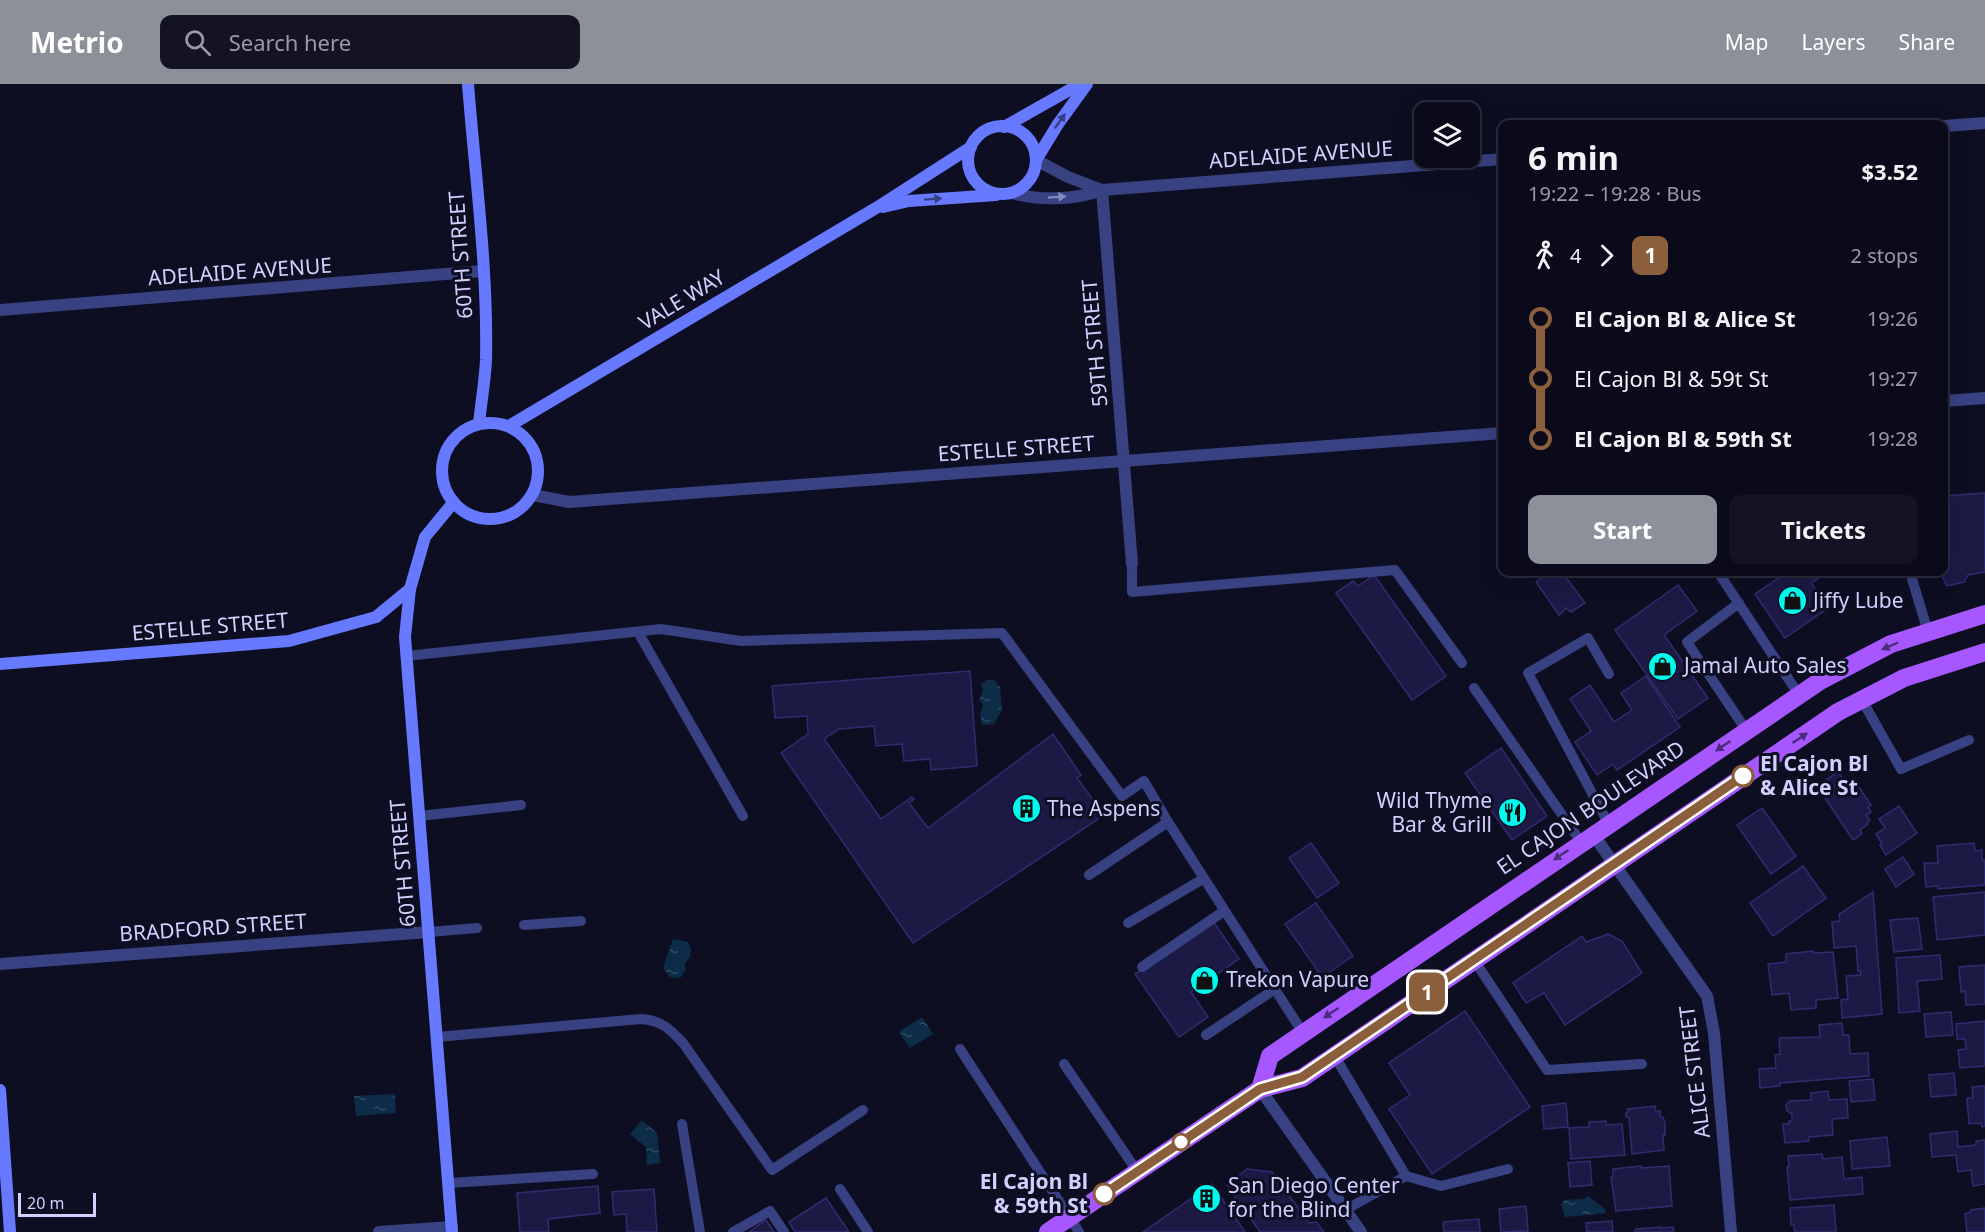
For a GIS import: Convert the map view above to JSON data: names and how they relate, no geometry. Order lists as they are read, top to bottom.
{
  "streets": {
    "main road": ["EL CAJON BOULEVARD"],
    "street": [
      "ADELAIDE AVENUE",
      "60TH STREET",
      "VALE WAY",
      "59TH STREET",
      "ESTELLE STREET",
      "BRADFORD STREET",
      "ALICE STREET"
    ]
  },
  "crossings": [
    ["ADELAIDE AVENUE", "60TH STREET"],
    ["ADELAIDE AVENUE", "VALE WAY"],
    ["ADELAIDE AVENUE", "59TH STREET"],
    ["60TH STREET", "VALE WAY"],
    ["60TH STREET", "ESTELLE STREET"],
    ["60TH STREET", "BRADFORD STREET"],
    ["VALE WAY", "ESTELLE STREET"],
    ["59TH STREET", "ESTELLE STREET"],
    ["EL CAJON BOULEVARD", "ALICE STREET"]
  ],
  "places": {
    "shop": ["Jiffy Lube", "Jamal Auto Sales", "Trekon Vapure"],
    "other": ["El Cajon Bl & Alice St", "El Cajon Bl & 59th St"],
    "building": ["The Aspens", "San Diego Center for the Blind"],
    "restaurant": ["Wild Thyme Bar & Grill"]
  },
  "lines": ["bus line 1"],
  "scale_bar": "20 m",
  "page": {
    "header": "Metrio",
    "search": "Search here",
    "nav": ["Map", "Layers", "Share"],
    "on_map": "1",
    "heading": ["6 min", "19:22 – 19:28 · Bus", "$3.52"],
    "legs": ["4", "1", "2 stops"],
    "list": [
      {
        "name": "El Cajon Bl & Alice St",
        "value": "19:26"
      },
      {
        "name": "El Cajon Bl & 59t St",
        "value": "19:27"
      },
      {
        "name": "El Cajon Bl & 59th St",
        "value": "19:28"
      }
    ],
    "buttons": ["Start", "Tickets"],
    "scale": "20 m"
  }
}
